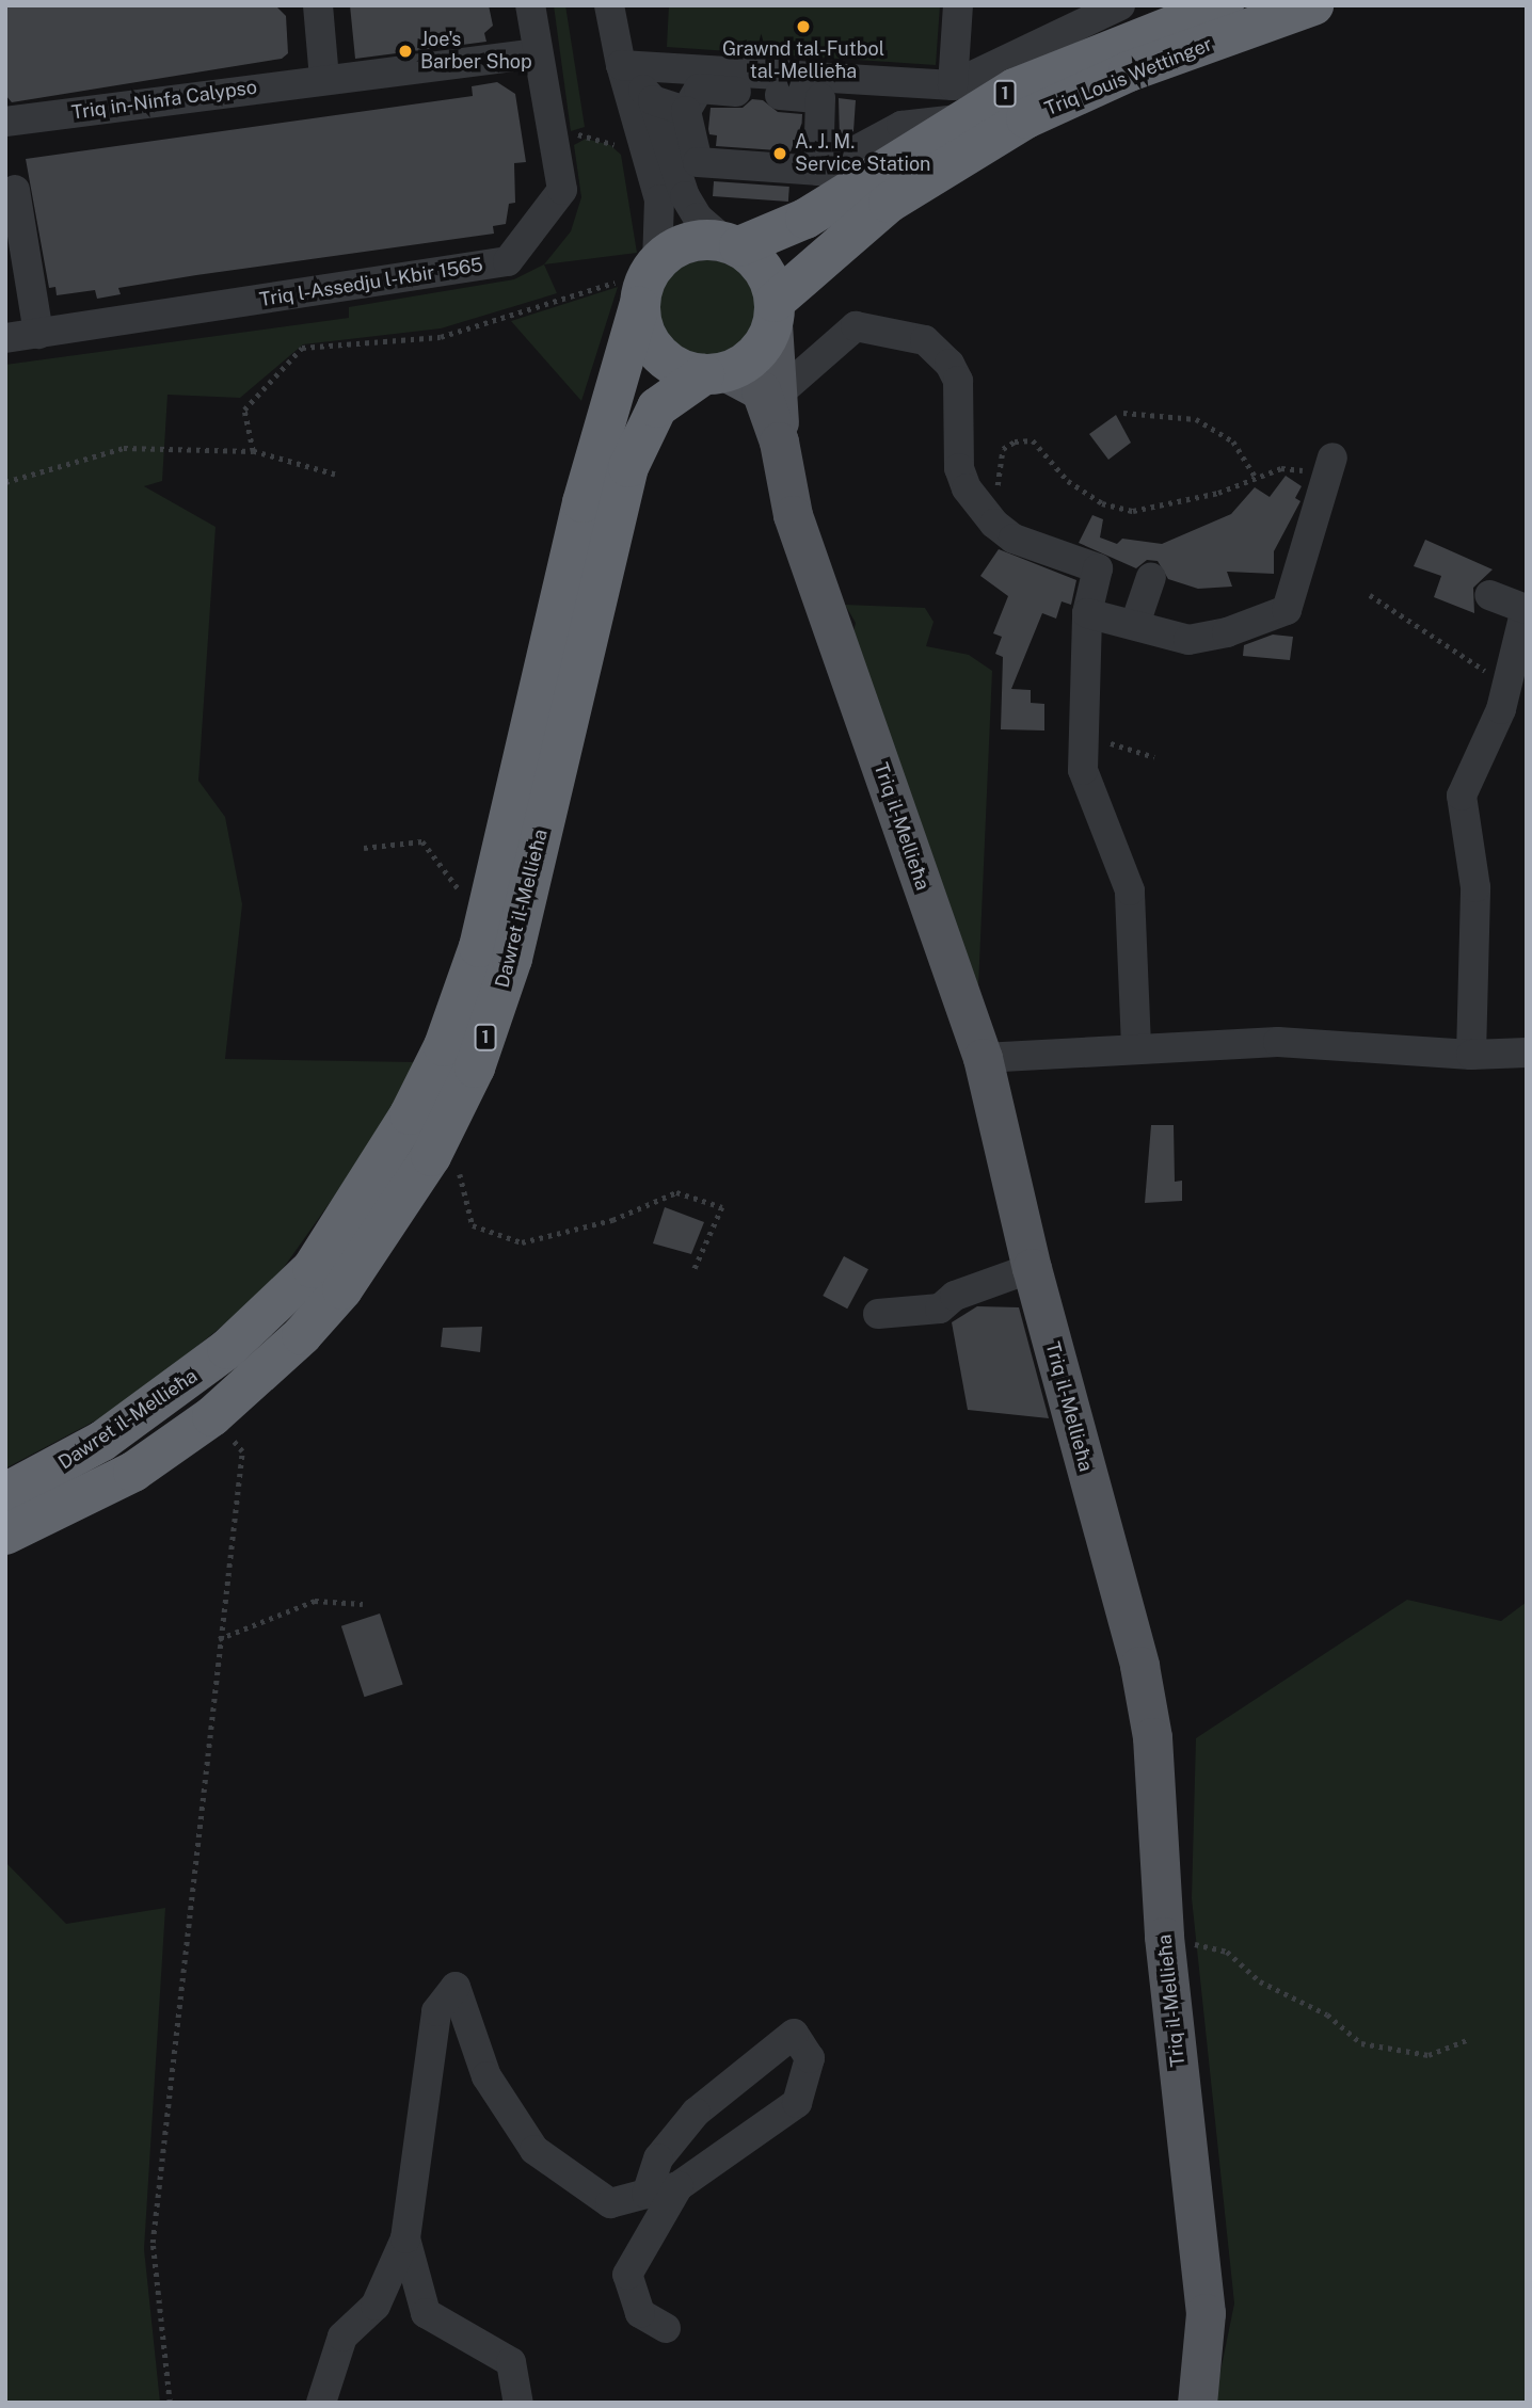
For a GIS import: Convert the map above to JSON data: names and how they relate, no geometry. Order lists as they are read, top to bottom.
{
  "streets": {
    "highway": ["Triq Louis Wettinger", "1", "Dawret il-Mellieħa"],
    "main road": ["Triq il-Mellieħa"],
    "street": ["Triq in-Ninfa Calypso", "Triq l-Assedju l-Kbir 1565"]
  },
  "crossings": [
    ["Triq Louis Wettinger", "Triq il-Mellieħa"],
    ["Triq Louis Wettinger", "Dawret il-Mellieħa"],
    ["Triq in-Ninfa Calypso", "Triq l-Assedju l-Kbir 1565"],
    ["Triq il-Mellieħa", "Dawret il-Mellieħa"]
  ],
  "places": ["Grawnd tal-Futbol tal-Mellieħa", "Joe's Barber Shop", "A. J. M. Service Station"]
}
